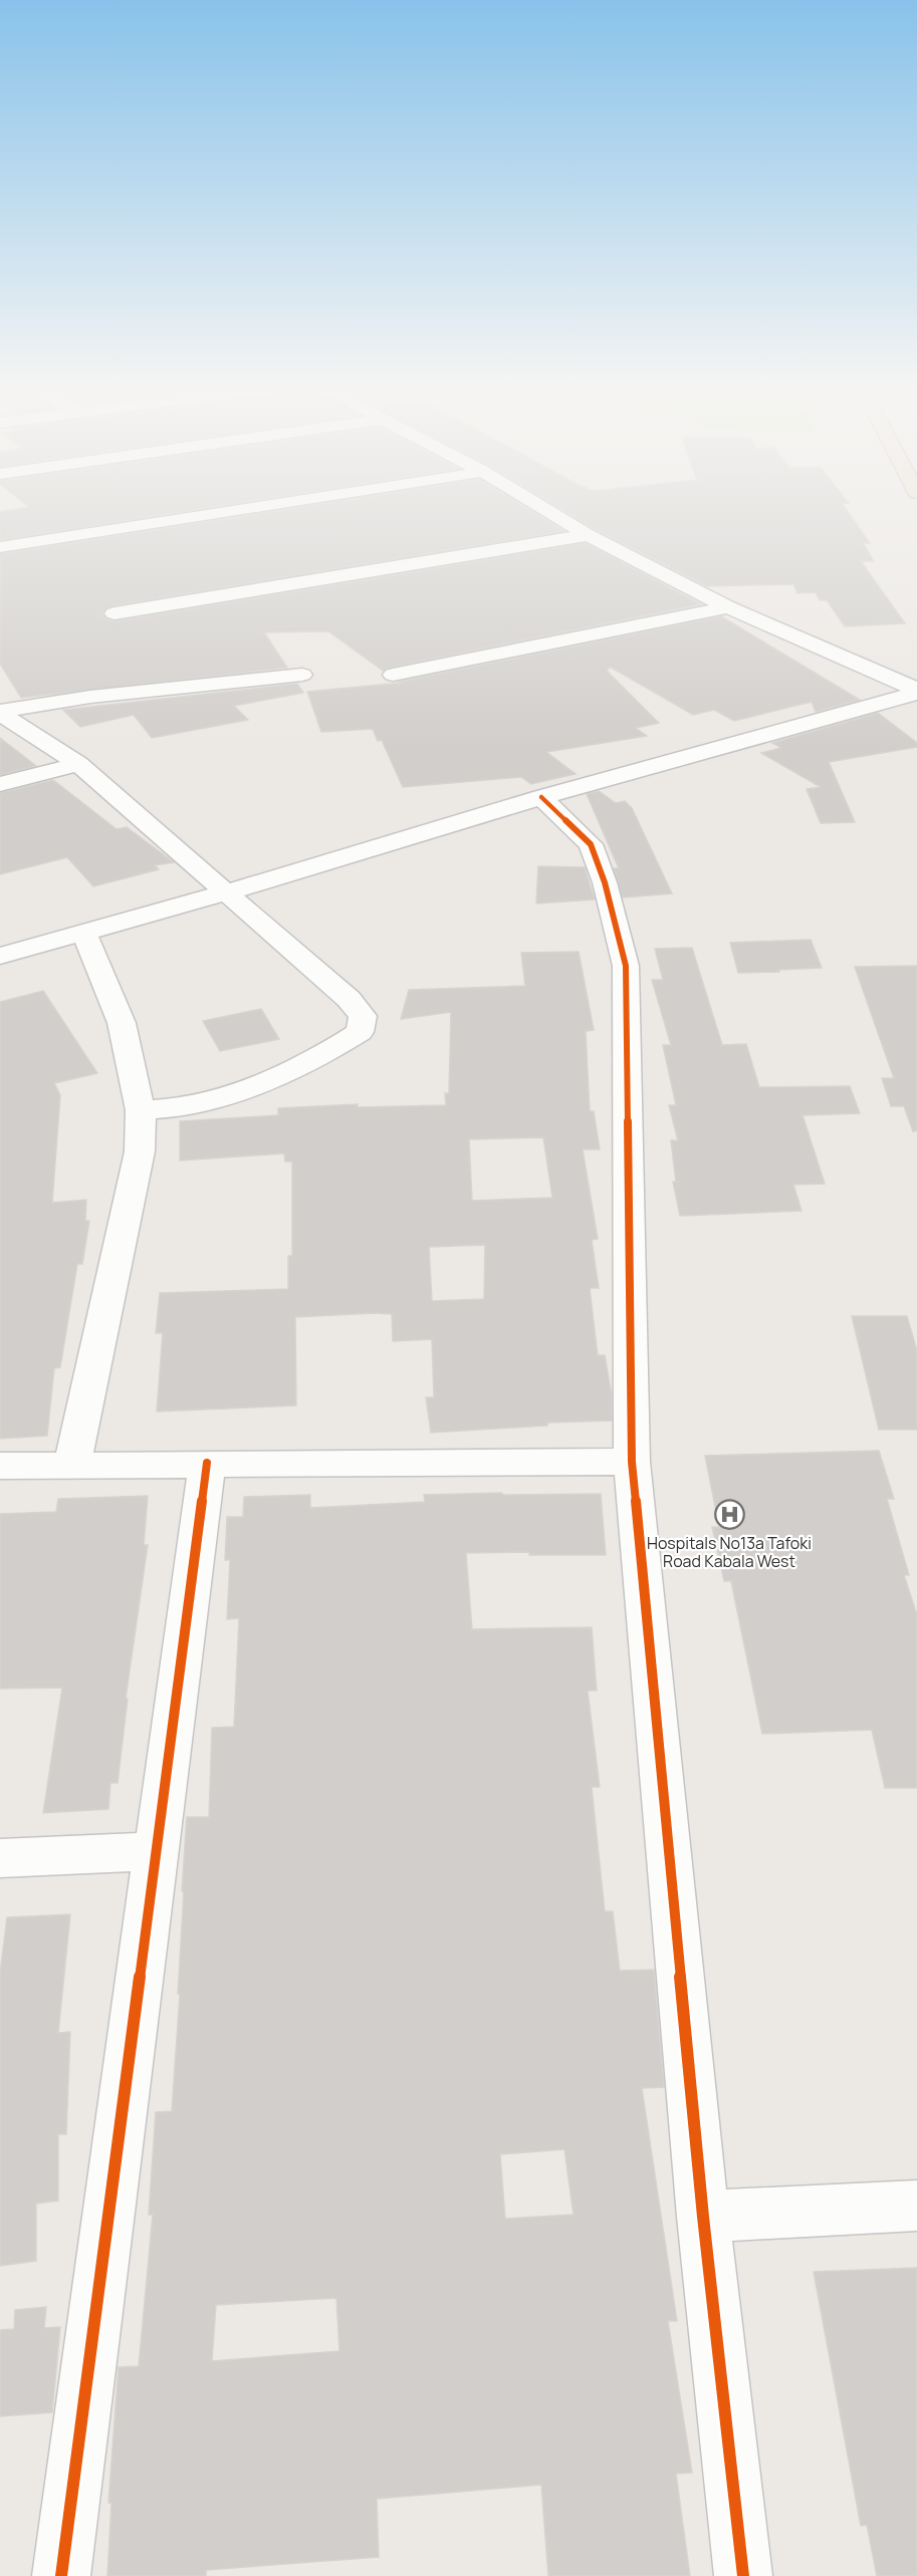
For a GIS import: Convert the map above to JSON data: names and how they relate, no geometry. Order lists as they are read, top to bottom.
{
  "places": {
    "hospital": ["Hospitals No13a Tafoki Road Kabala West"]
  }
}
